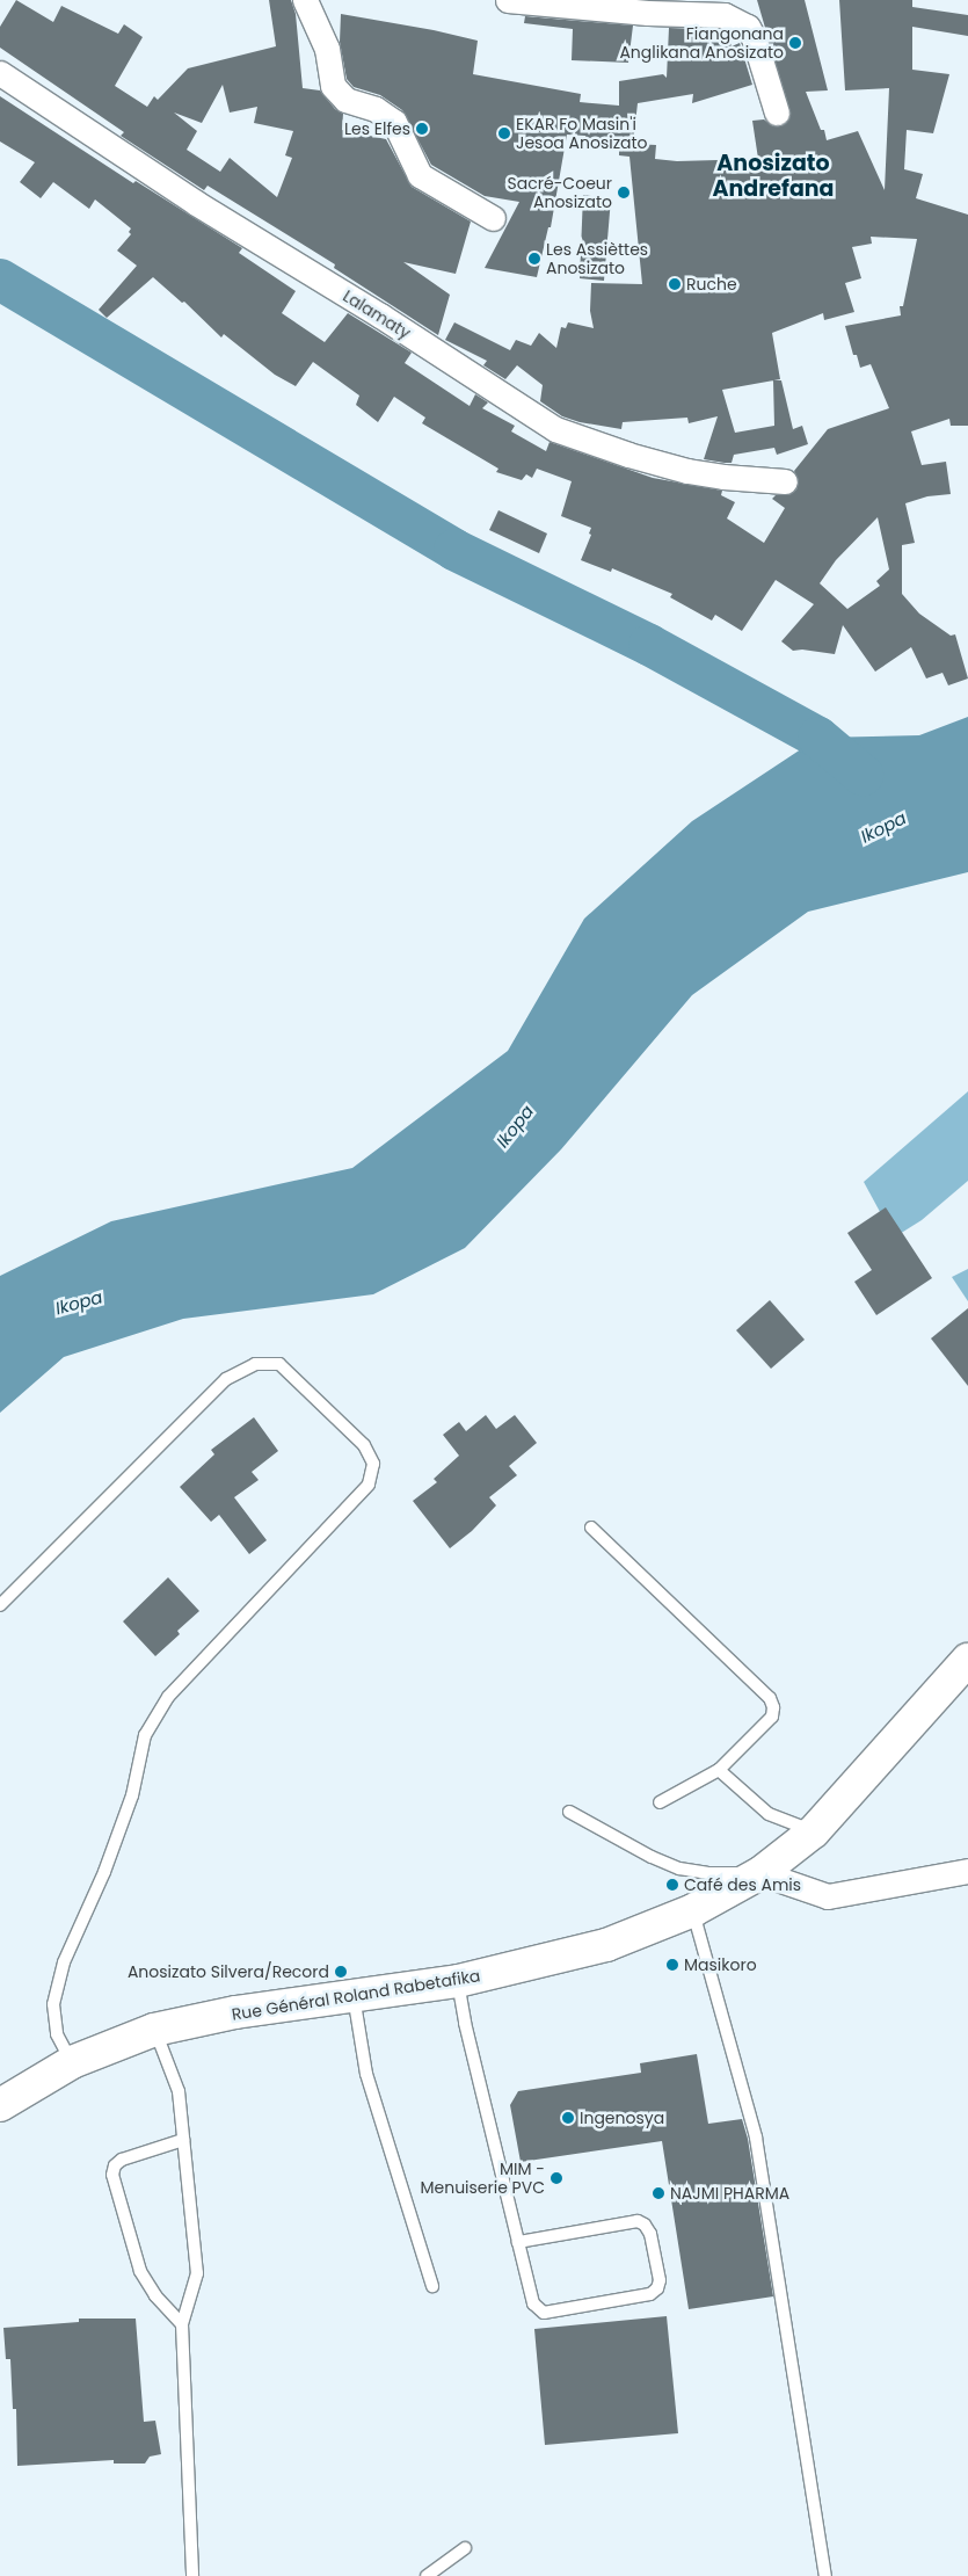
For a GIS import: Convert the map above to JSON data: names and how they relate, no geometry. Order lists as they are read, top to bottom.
{
  "streets": {
    "main road": ["Rue Général Roland Rabetafika"],
    "street": ["Lalamaty"]
  },
  "districts": ["Anosizato Andrefana"],
  "water": ["Ikopa"],
  "places": [
    "Fiangonana Anglikana Anosizato",
    "Les Elfes",
    "EKAR Fo Masin'i Jesoa Anosizato",
    "Sacré-Coeur Anosizato",
    "Les Assièttes Anosizato",
    "Ruche",
    "Café des Amis",
    "Masikoro",
    "Anosizato Silvera/Record",
    "Ingenosya",
    "MIM - Menuiserie PVC",
    "NAJMI PHARMA"
  ]
}
